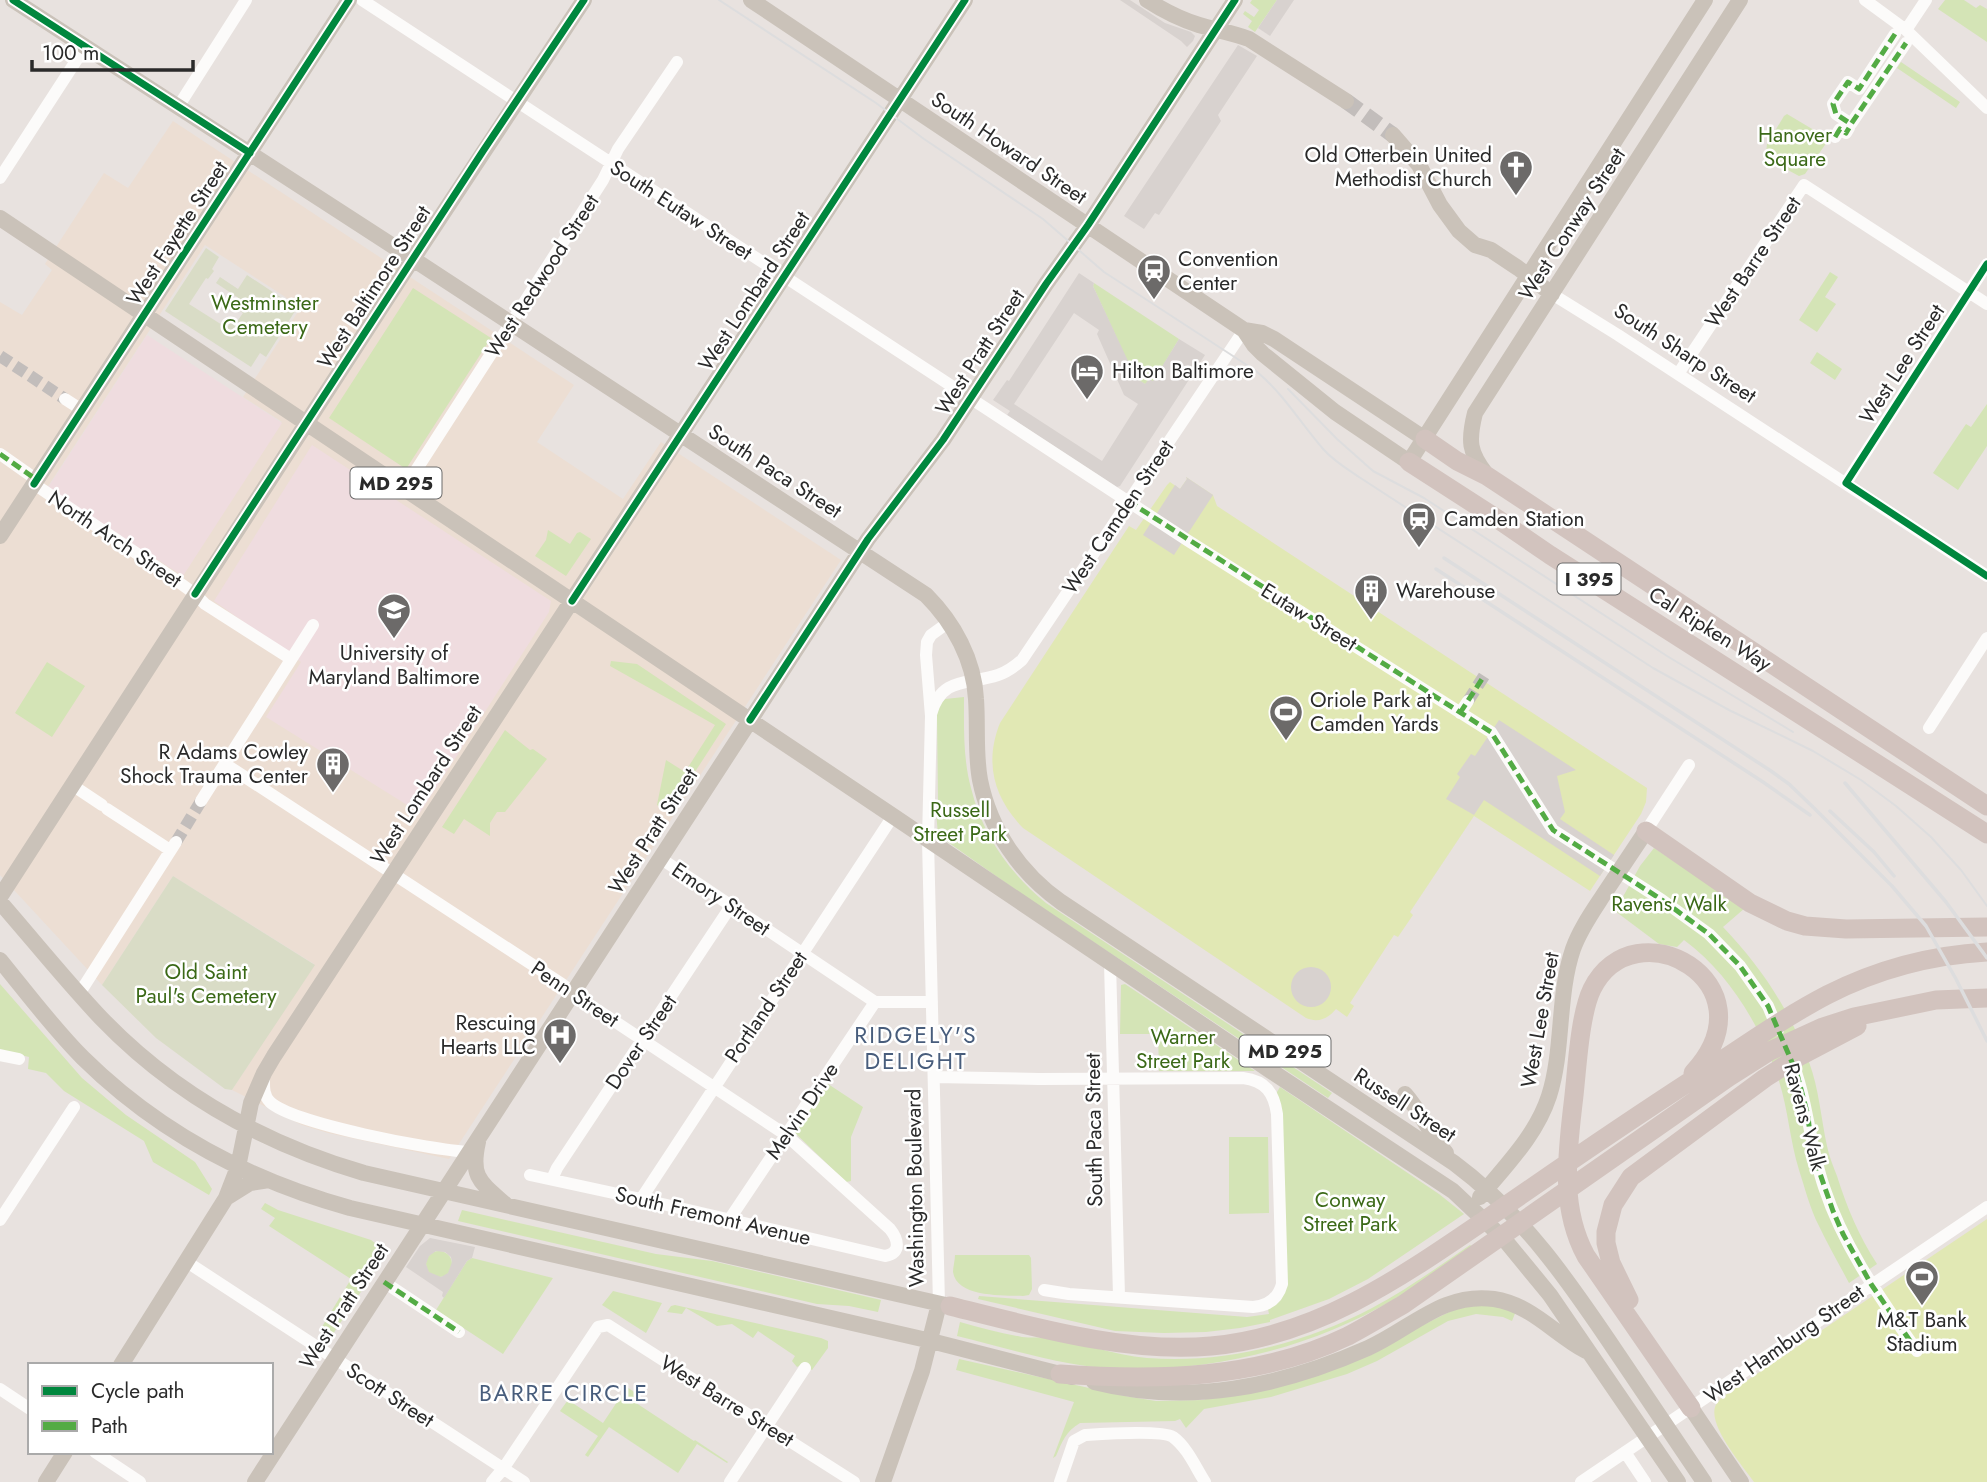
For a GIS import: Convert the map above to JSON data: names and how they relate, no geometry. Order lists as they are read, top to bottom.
{
  "streets": {
    "highway": ["I 395", "Cal Ripken Way"],
    "main road": [
      "South Howard Street",
      "West Conway Street",
      "West Fayette Street",
      "West Baltimore Street",
      "West Lombard Street",
      "West Pratt Street",
      "South Sharp Street",
      "West Lee Street",
      "South Paca Street",
      "MD 295",
      "Russell Street",
      "Washington Boulevard"
    ],
    "street": [
      "South Eutaw Street",
      "West Barre Street",
      "West Redwood Street",
      "West Camden Street",
      "North Arch Street",
      "Eutaw Street",
      "Emory Street",
      "Penn Street",
      "Portland Street",
      "Dover Street",
      "Melvin Drive",
      "Ravens Walk",
      "South Fremont Avenue",
      "West Hamburg Street",
      "Scott Street"
    ]
  },
  "crossings": [
    ["South Howard Street", "West Conway Street"],
    ["South Howard Street", "West Lombard Street"],
    ["South Howard Street", "West Pratt Street"],
    ["South Howard Street", "West Camden Street"],
    ["South Howard Street", "Cal Ripken Way"],
    ["South Eutaw Street", "West Redwood Street"],
    ["South Eutaw Street", "West Baltimore Street"],
    ["South Eutaw Street", "West Lombard Street"],
    ["South Eutaw Street", "West Pratt Street"],
    ["South Eutaw Street", "West Camden Street"],
    ["South Eutaw Street", "Eutaw Street"],
    ["West Conway Street", "South Sharp Street"],
    ["West Conway Street", "Cal Ripken Way"],
    ["West Fayette Street", "MD 295"],
    ["West Fayette Street", "North Arch Street"],
    ["West Barre Street", "South Sharp Street"],
    ["West Barre Street", "West Lee Street"],
    ["West Barre Street", "Scott Street"],
    ["West Redwood Street", "South Paca Street"],
    ["West Redwood Street", "MD 295"],
    ["West Baltimore Street", "South Paca Street"],
    ["West Baltimore Street", "MD 295"],
    ["West Baltimore Street", "North Arch Street"],
    ["West Lombard Street", "South Paca Street"],
    ["West Lombard Street", "MD 295"],
    ["West Lombard Street", "Penn Street"],
    ["West Lombard Street", "Scott Street"],
    ["West Pratt Street", "South Paca Street"],
    ["West Pratt Street", "MD 295"],
    ["West Pratt Street", "Emory Street"],
    ["West Pratt Street", "Penn Street"],
    ["West Pratt Street", "Scott Street"],
    ["South Sharp Street", "West Lee Street"],
    ["West Lee Street", "Russell Street"],
    ["West Lee Street", "Ravens Walk"],
    ["South Paca Street", "MD 295"],
    ["South Paca Street", "West Camden Street"],
    ["South Paca Street", "Russell Street"],
    ["South Paca Street", "Washington Boulevard"],
    ["MD 295", "Portland Street"],
    ["MD 295", "Russell Street"],
    ["MD 295", "Washington Boulevard"],
    ["West Camden Street", "Eutaw Street"],
    ["West Camden Street", "Russell Street"],
    ["Eutaw Street", "Ravens Walk"],
    ["Emory Street", "Portland Street"],
    ["Emory Street", "Dover Street"],
    ["Emory Street", "Melvin Drive"],
    ["Penn Street", "Portland Street"],
    ["Penn Street", "Dover Street"],
    ["Penn Street", "Melvin Drive"],
    ["Penn Street", "South Fremont Avenue"],
    ["Portland Street", "South Fremont Avenue"],
    ["Dover Street", "South Fremont Avenue"],
    ["Russell Street", "Washington Boulevard"],
    ["Russell Street", "West Hamburg Street"],
    ["Melvin Drive", "South Fremont Avenue"],
    ["Ravens Walk", "West Hamburg Street"]
  ],
  "districts": ["RIDGELY'S DELIGHT", "BARRE CIRCLE"],
  "parks": [
    "Hanover Square",
    "Westminster Cemetery",
    "Russell Street Park",
    "Ravens' Walk",
    "Old Saint Paul's Cemetery",
    "Warner Street Park",
    "Conway Street Park"
  ],
  "places": {
    "church": ["Old Otterbein United Methodist Church"],
    "station": ["Convention Center", "Camden Station"],
    "hotel": ["Hilton Baltimore"],
    "building": ["Warehouse", "R Adams Cowley Shock Trauma Center"],
    "school or university": ["University of Maryland Baltimore"],
    "sports": ["Oriole Park at Camden Yards", "M&T Bank Stadium"],
    "hospital": ["Rescuing Hearts LLC"]
  },
  "legend": ["Cycle path", "Path"],
  "scale_bar": "100 m"
}
